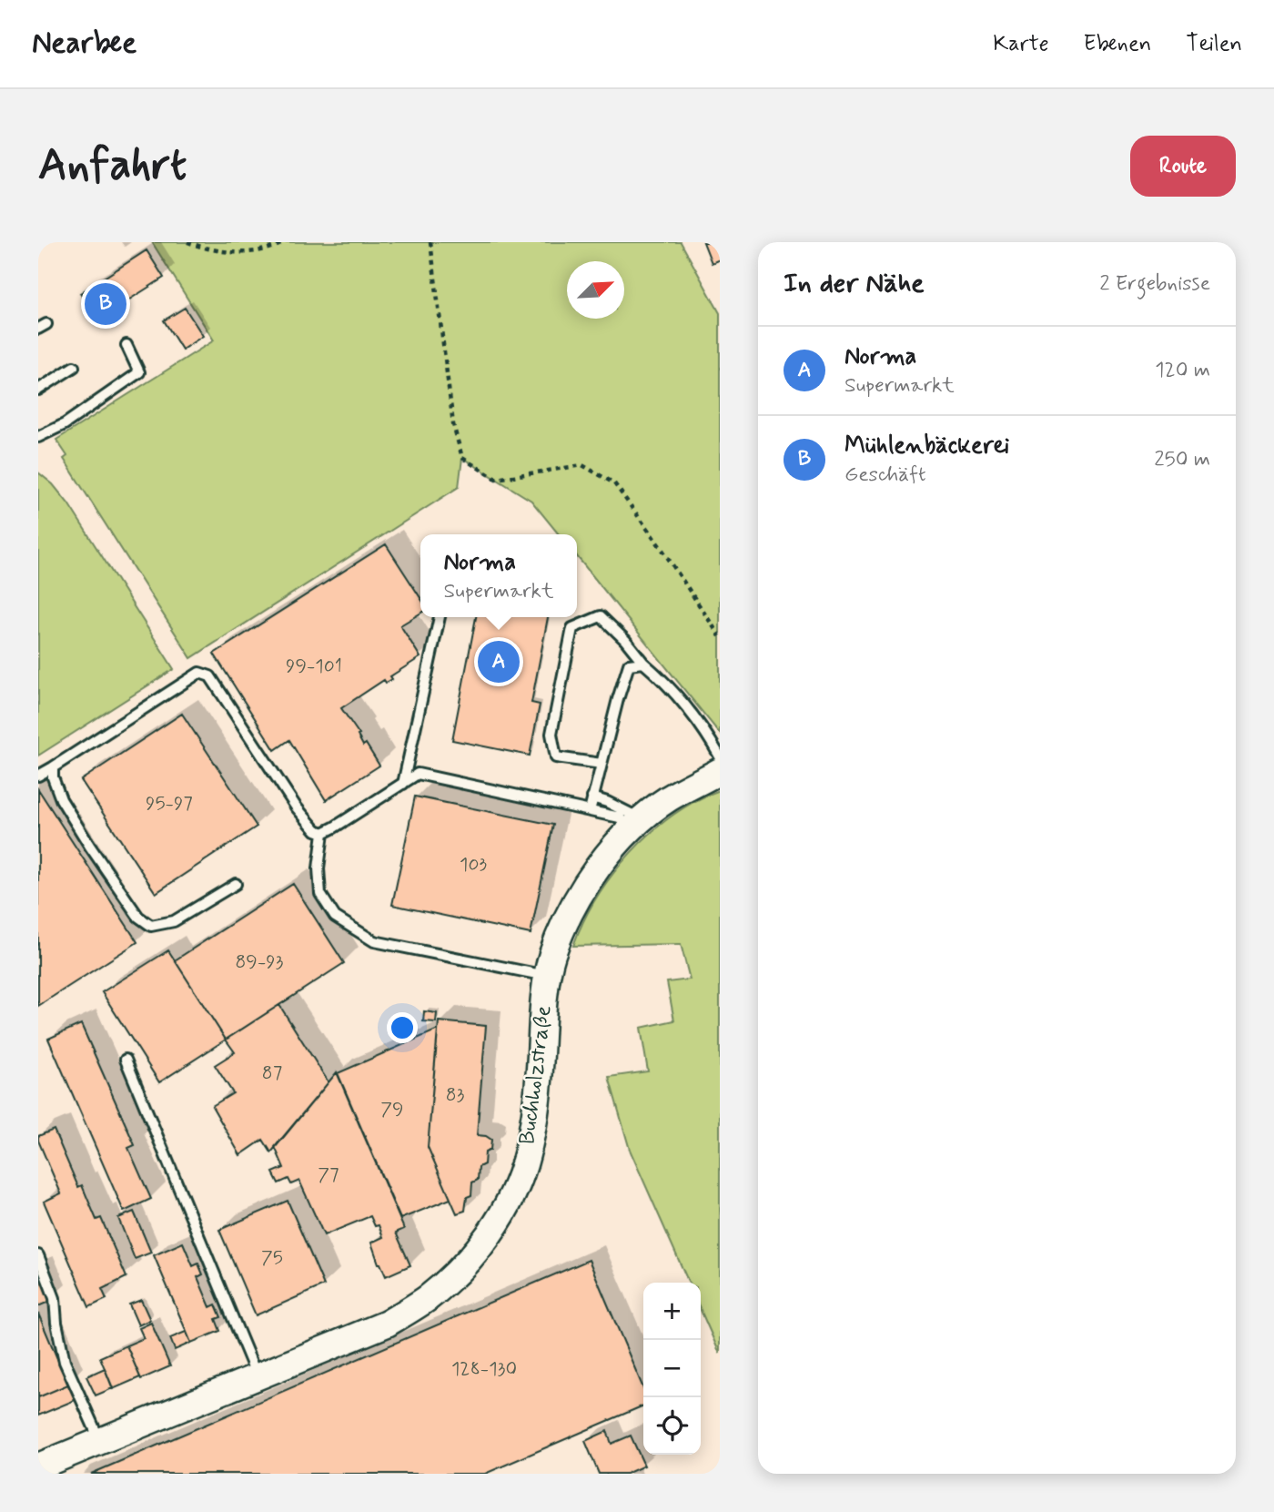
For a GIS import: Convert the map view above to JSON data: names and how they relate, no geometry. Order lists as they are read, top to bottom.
{
  "streets": {
    "street": ["Buchholzstraße"]
  },
  "house_numbers": [
    "99-101",
    "95-97",
    "103",
    "89-93",
    "87",
    "83",
    "79",
    "77",
    "75",
    "128-130"
  ],
  "north": "top right",
  "page": {
    "header": "Nearbee",
    "nav": ["Karte", "Ebenen", "Teilen"],
    "buttons": "Route",
    "title": "Anfahrt",
    "heading": ["In der Nähe", "2 Ergebnisse"],
    "pins": ["B", "A"],
    "list": [
      {
        "mark": "A",
        "name": "Norma",
        "note": "Supermarkt",
        "value": "120 m"
      },
      {
        "mark": "B",
        "name": "Mühlenbäckerei",
        "note": "Geschäft",
        "value": "250 m"
      }
    ],
    "popup": ["Norma", "Supermarkt"],
    "map_buttons": ["+", "−"]
  }
}
